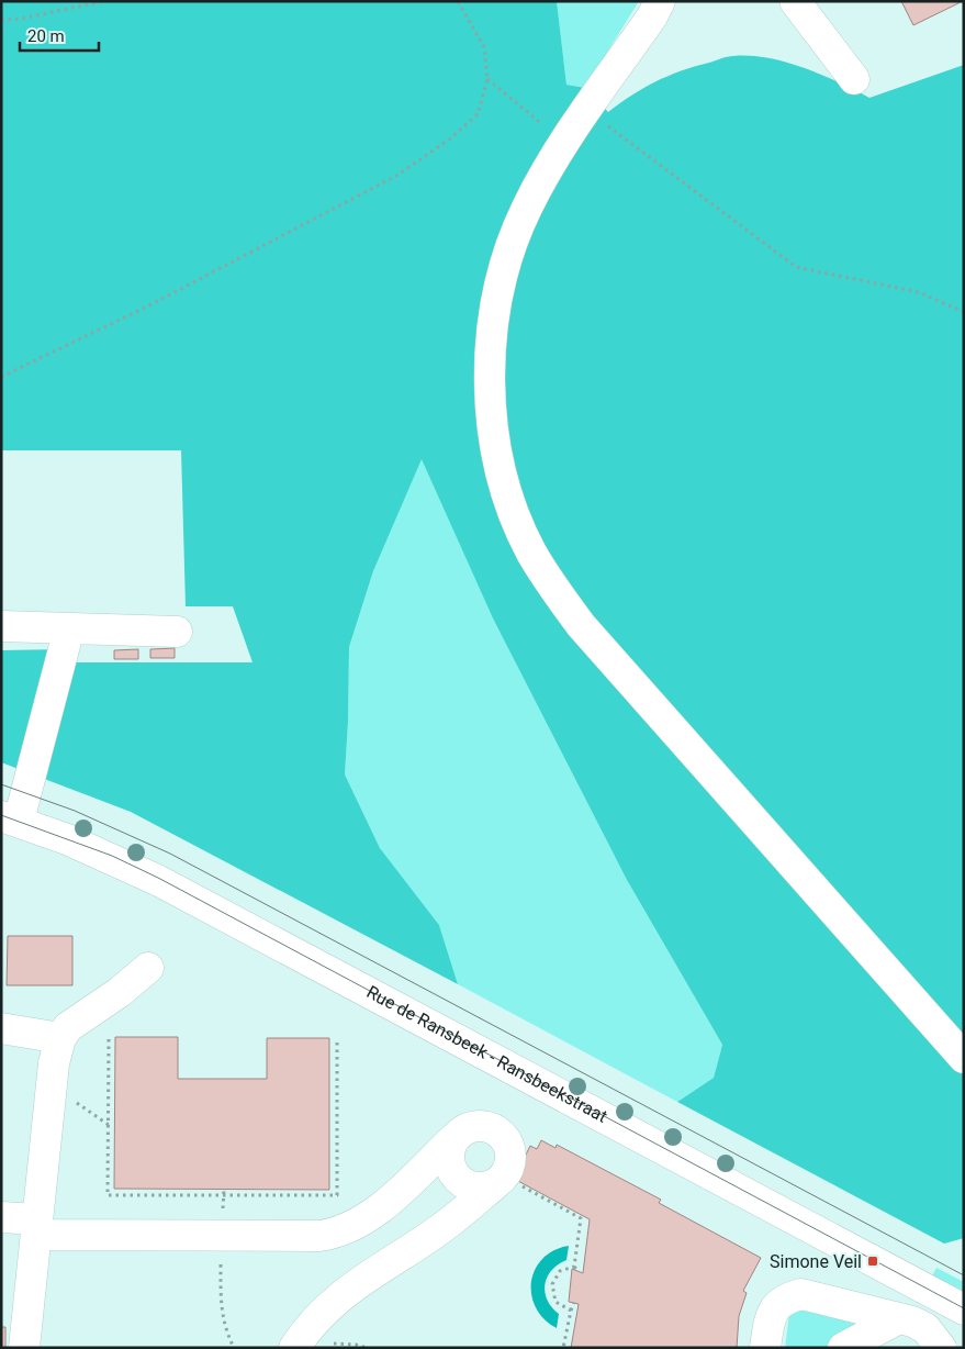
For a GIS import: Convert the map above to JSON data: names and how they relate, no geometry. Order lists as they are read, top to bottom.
{
  "streets": {
    "street": ["Rue de Ransbeek - Ransbeekstraat"]
  },
  "places": {
    "transit": ["Simone Veil"]
  },
  "scale_bar": "20 m"
}
